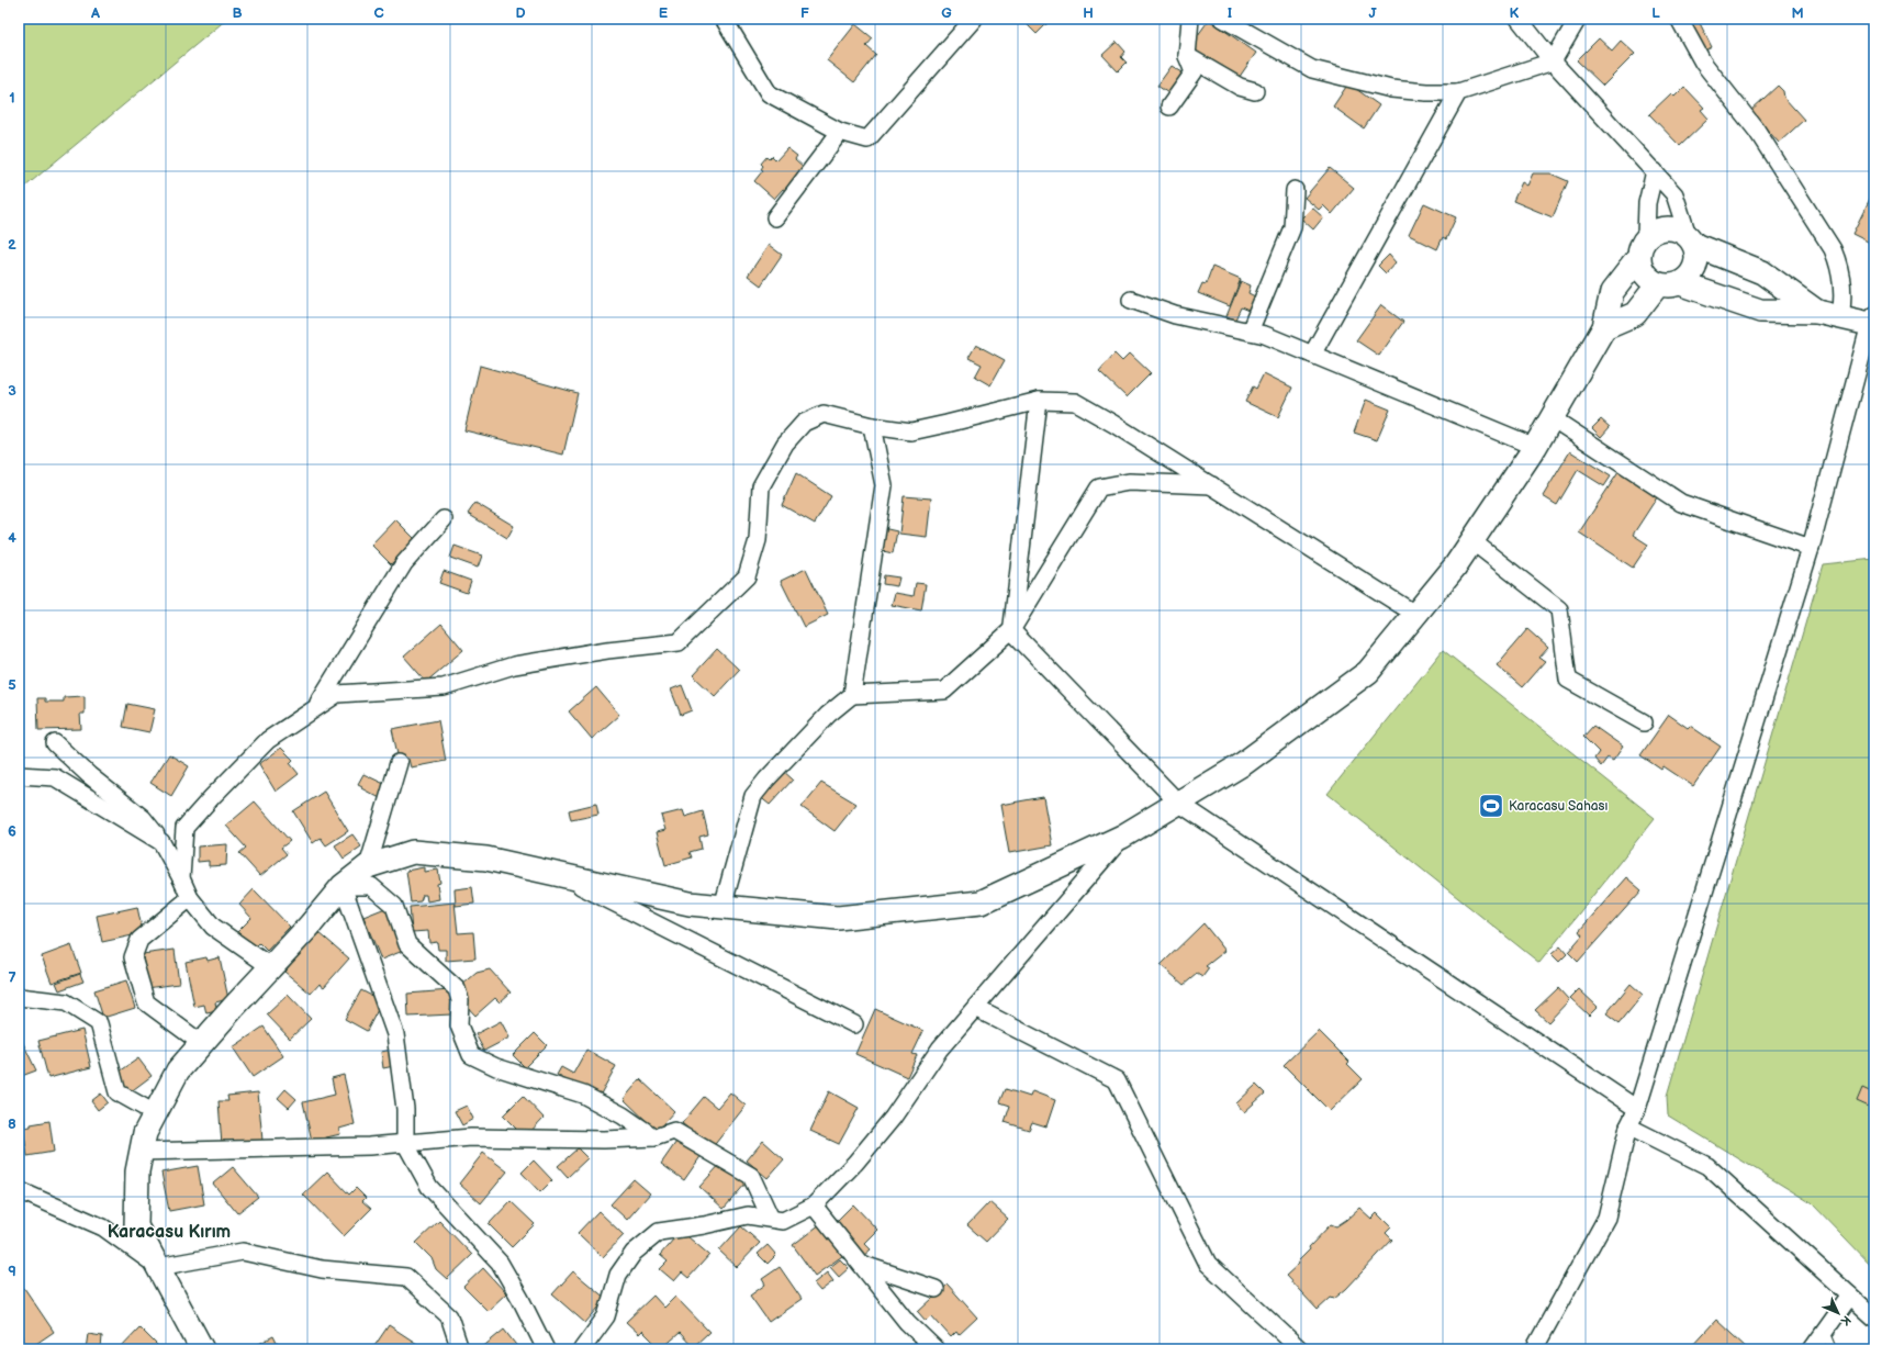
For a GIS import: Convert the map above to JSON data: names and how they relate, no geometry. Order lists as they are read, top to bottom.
{
  "districts": ["Karacasu Kırım"],
  "places": {
    "sports": ["Karacasu Sahası"]
  },
  "north": "bottom right",
  "grid": {
    "columns": [
      "A",
      "B",
      "C",
      "D",
      "E",
      "F",
      "G",
      "H",
      "I",
      "J",
      "K",
      "L",
      "M"
    ],
    "rows": [
      "1",
      "2",
      "3",
      "4",
      "5",
      "6",
      "7",
      "8",
      "9"
    ]
  }
}
